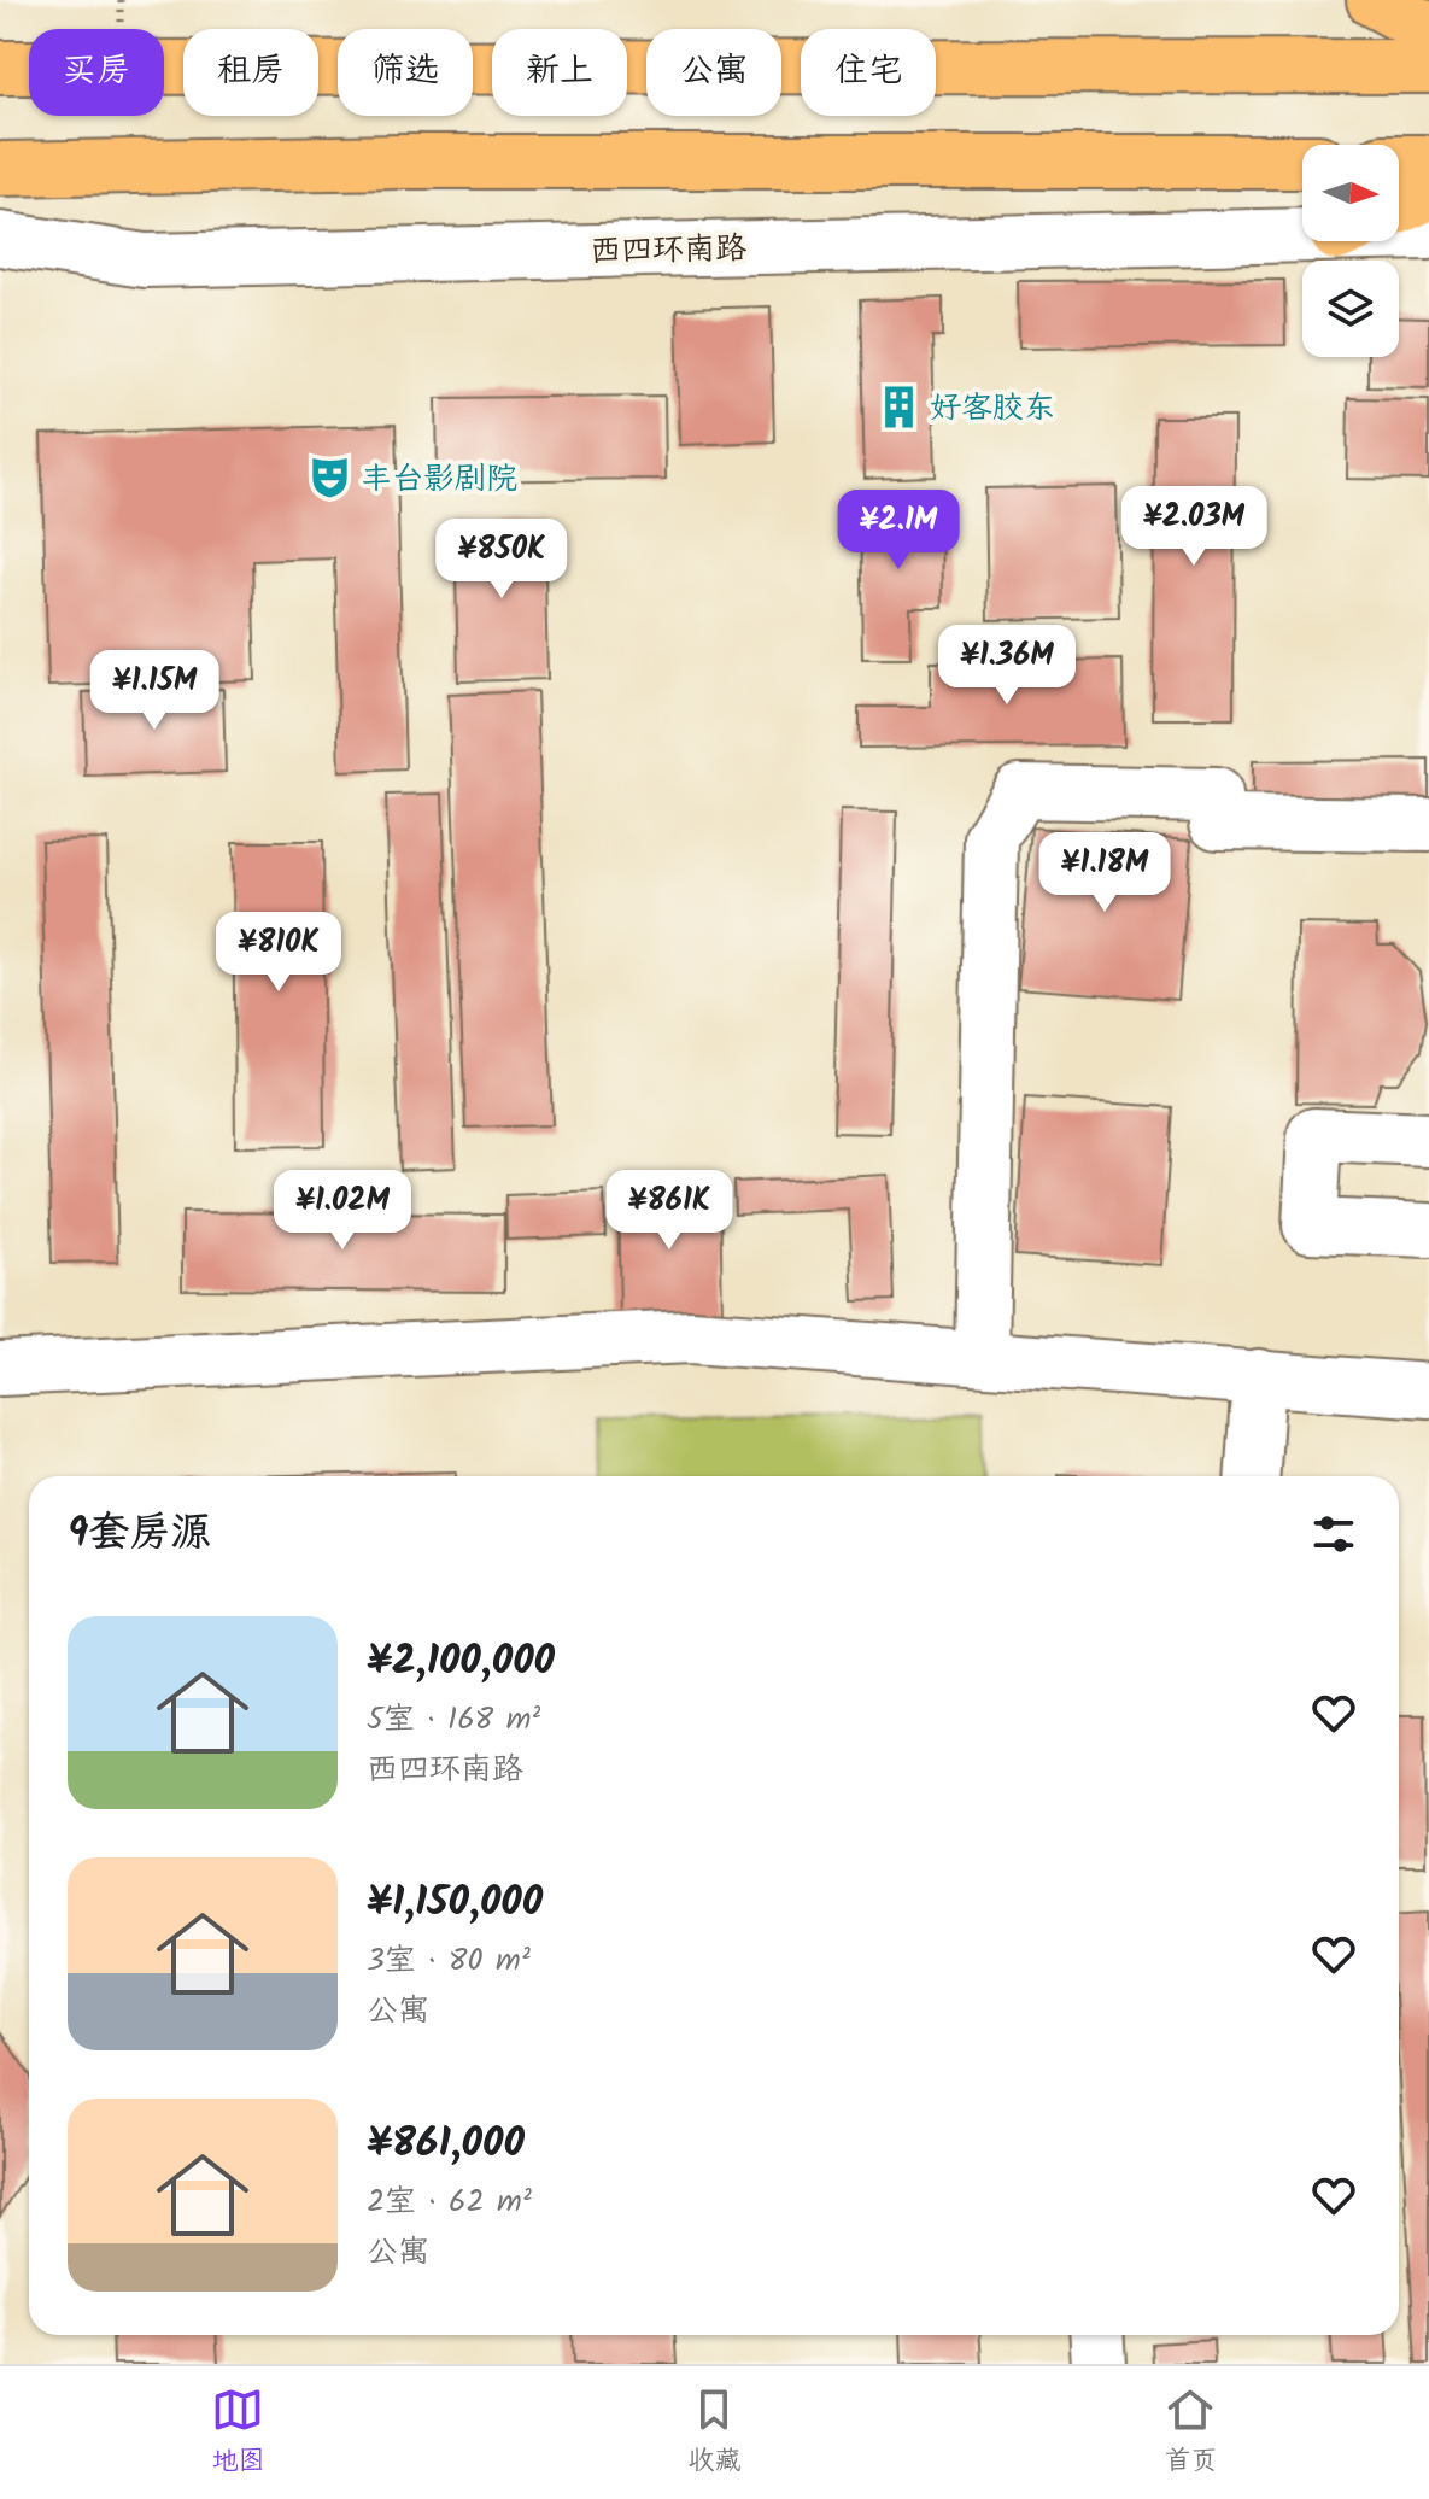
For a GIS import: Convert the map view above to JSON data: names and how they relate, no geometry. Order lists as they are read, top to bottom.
{
  "streets": {
    "main road": ["西四环南路"]
  },
  "places": {
    "building": ["好客胶东"],
    "theatre": ["丰台影剧院"]
  },
  "north": "right",
  "page": {
    "chip": [
      "买房",
      "租房",
      "筛选",
      "新上",
      "公寓",
      "住宅"
    ],
    "price": [
      "¥2.03M",
      "¥2.1M",
      "¥850K",
      "¥1.36M",
      "¥1.15M",
      "¥1.18M",
      "¥810K",
      "¥1.02M",
      "¥861K"
    ],
    "heading": "9套房源",
    "list": [
      {
        "name": "¥2,100,000",
        "note": "5室 · 168 m² · 西四环南路"
      },
      {
        "name": "¥1,150,000",
        "note": "3室 · 80 m² · 公寓"
      },
      {
        "name": "¥861,000",
        "note": "2室 · 62 m² · 公寓"
      }
    ],
    "tabs": ["地图", "收藏", "首页"]
  }
}
